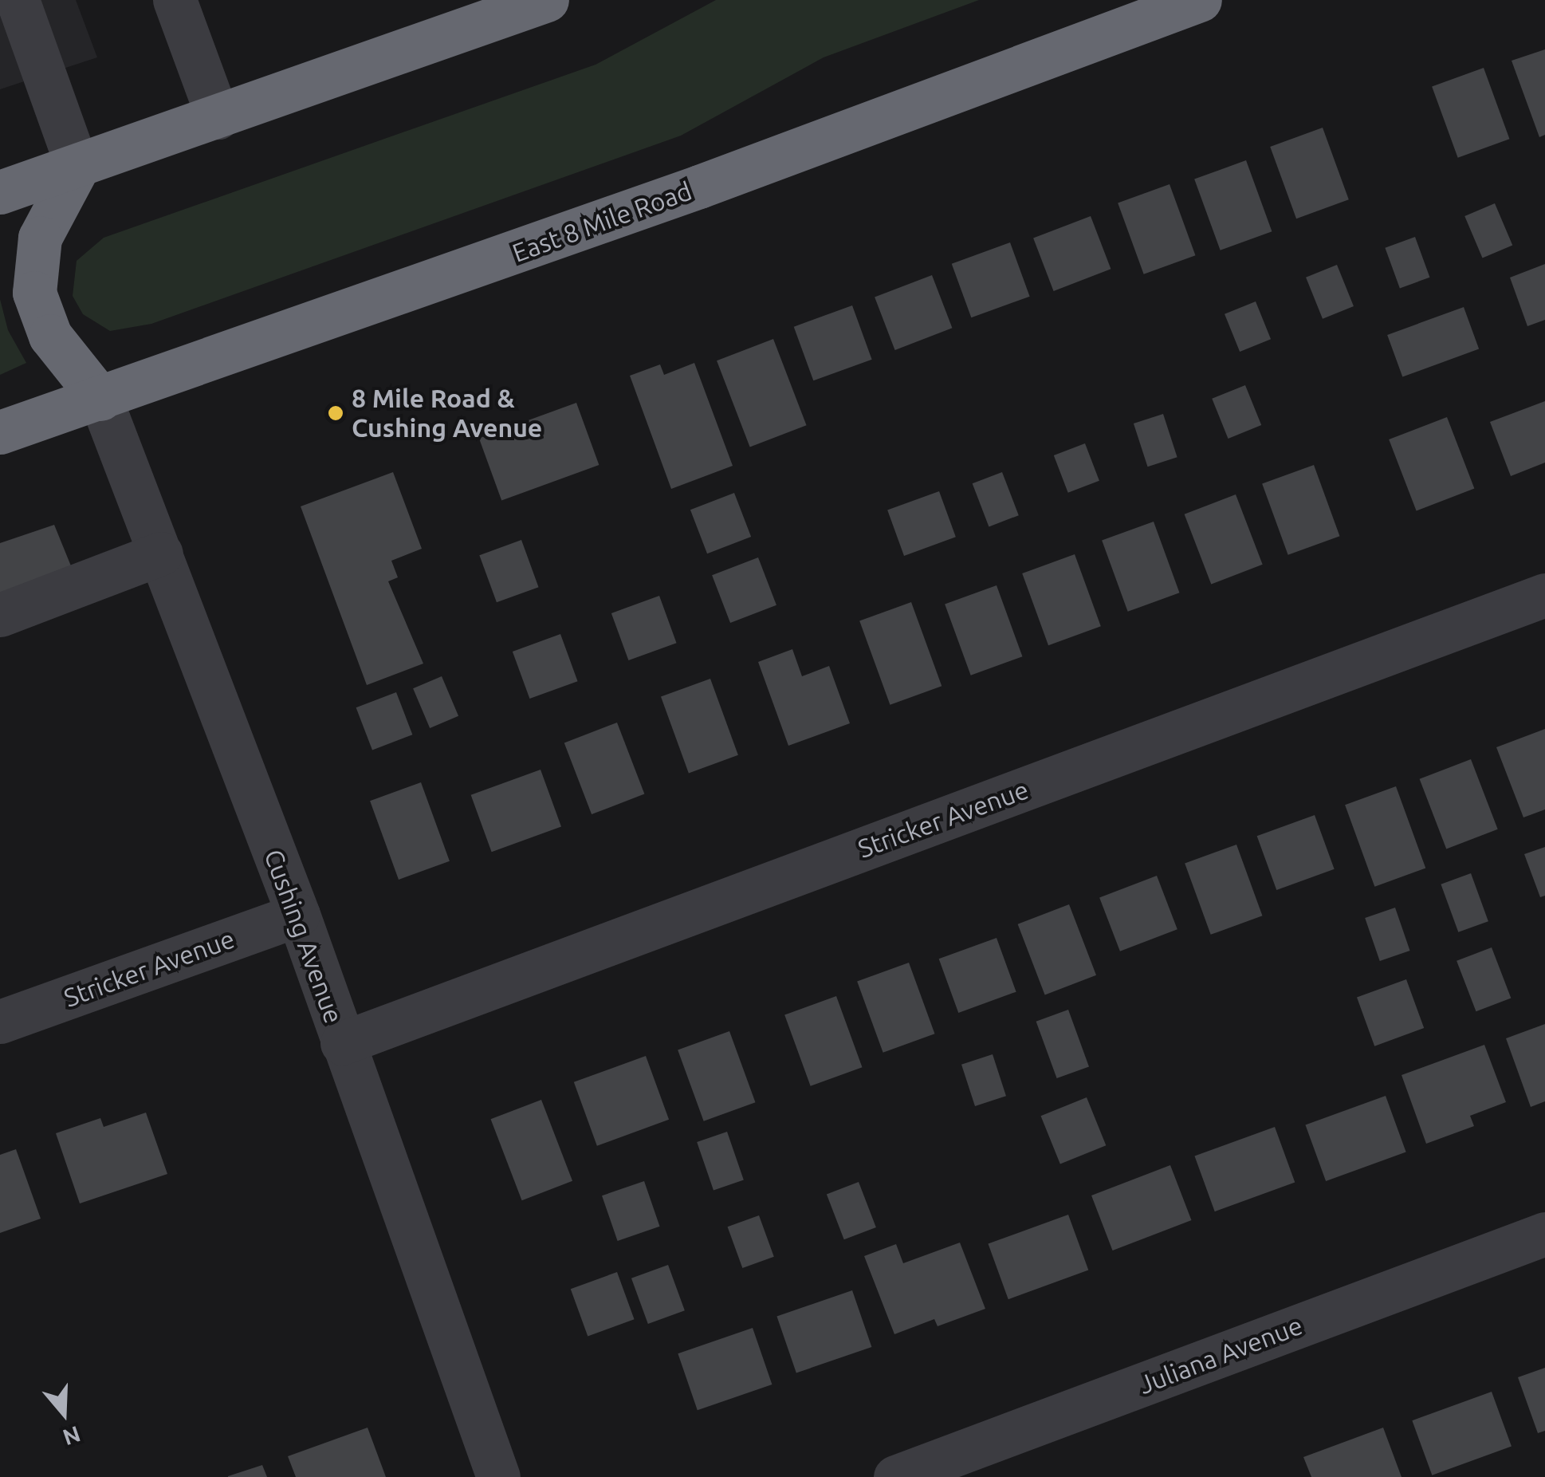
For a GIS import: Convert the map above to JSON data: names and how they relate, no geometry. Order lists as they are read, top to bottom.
{
  "streets": {
    "highway": ["East 8 Mile Road"],
    "street": ["Stricker Avenue", "Cushing Avenue", "Juliana Avenue"]
  },
  "crossings": [
    ["East 8 Mile Road", "Cushing Avenue"],
    ["Stricker Avenue", "Cushing Avenue"]
  ],
  "places": ["8 Mile Road & Cushing Avenue"],
  "north": "bottom"
}
